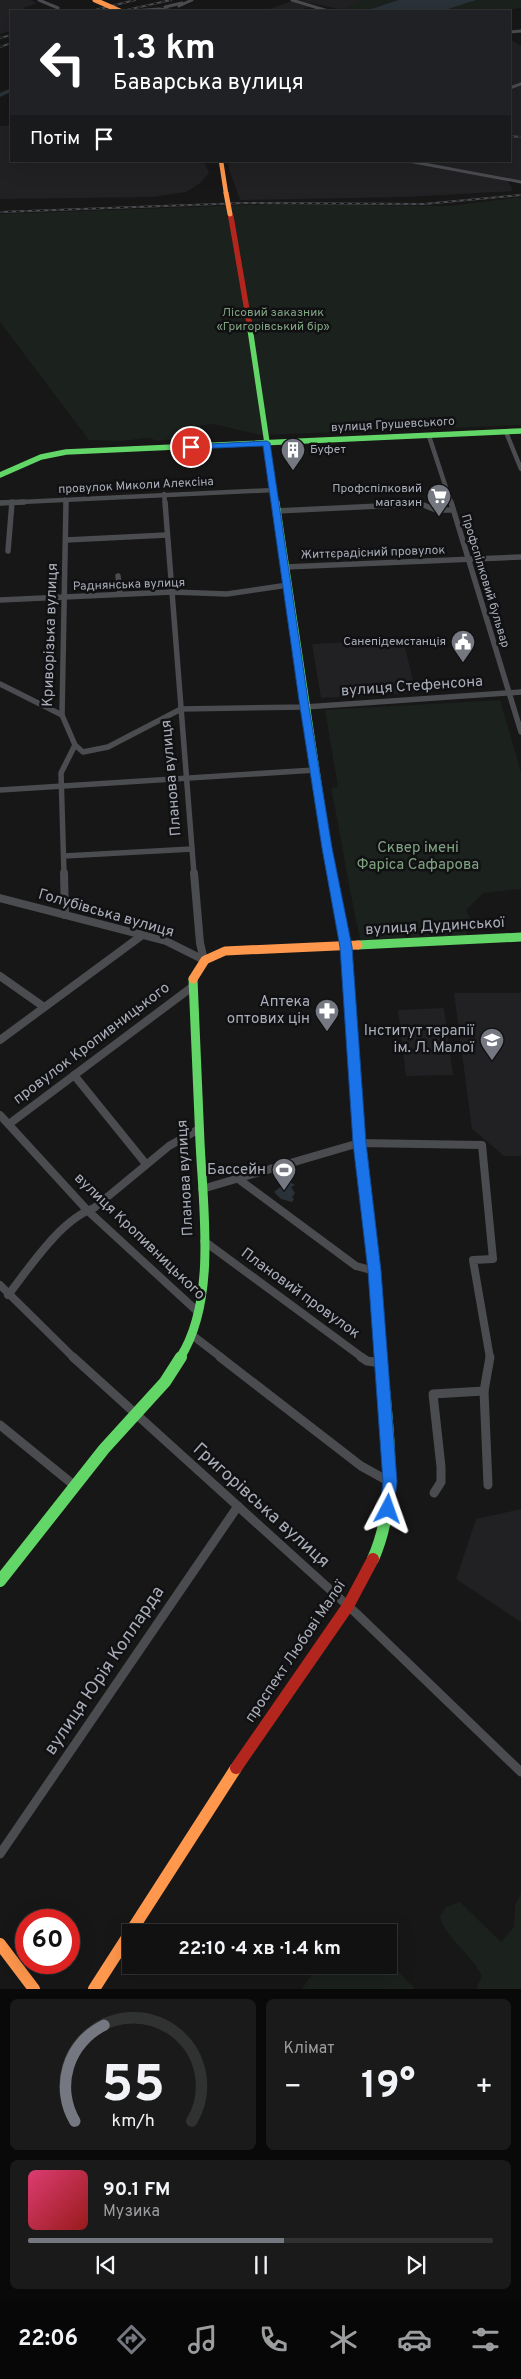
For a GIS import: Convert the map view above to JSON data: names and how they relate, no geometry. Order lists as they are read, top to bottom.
{
  "streets": {
    "main road": [
      "вулиця Грушевського",
      "Планова вулиця",
      "вулиця Дудинської",
      "проспект Любові Малої"
    ],
    "street": [
      "провулок Миколи Алексіна",
      "Життєрадісний провулок",
      "Профспілковий бульвар",
      "Раднянська вулиця",
      "Криворізька вулиця",
      "вулиця Стефенсона",
      "Голубівська вулиця",
      "провулок Кропивницького",
      "вулиця Кропивницького",
      "Плановий провулок",
      "Григорівська вулиця",
      "вулиця Юрія Колларда"
    ]
  },
  "crossings": [
    ["вулиця Грушевського", "Профспілковий бульвар"],
    ["вулиця Грушевського", "проспект Любові Малої"],
    ["провулок Миколи Алексіна", "Криворізька вулиця"],
    ["провулок Миколи Алексіна", "Планова вулиця"],
    ["провулок Миколи Алексіна", "проспект Любові Малої"],
    ["Життєрадісний провулок", "Профспілковий бульвар"],
    ["Життєрадісний провулок", "проспект Любові Малої"],
    ["Профспілковий бульвар", "вулиця Стефенсона"],
    ["Раднянська вулиця", "Криворізька вулиця"],
    ["Раднянська вулиця", "Планова вулиця"],
    ["Раднянська вулиця", "проспект Любові Малої"],
    ["вулиця Стефенсона", "Планова вулиця"],
    ["вулиця Стефенсона", "проспект Любові Малої"],
    ["Планова вулиця", "Голубівська вулиця"],
    ["Планова вулиця", "вулиця Дудинської"],
    ["Планова вулиця", "провулок Кропивницького"],
    ["Планова вулиця", "вулиця Кропивницького"],
    ["Планова вулиця", "Плановий провулок"],
    ["Планова вулиця", "Григорівська вулиця"],
    ["Голубівська вулиця", "вулиця Дудинської"],
    ["вулиця Дудинської", "проспект Любові Малої"],
    ["провулок Кропивницького", "вулиця Кропивницького"],
    ["Плановий провулок", "проспект Любові Малої"],
    ["Григорівська вулиця", "проспект Любові Малої"],
    ["Григорівська вулиця", "вулиця Юрія Колларда"]
  ],
  "parks": ["Лісовий заказник «Григорівський бір»", "Сквер імені Фаріса Сафарова"],
  "places": {
    "building": ["Буфет"],
    "supermarket": ["Профспілковий магазин"],
    "public building": ["Санепідемстанція"],
    "pharmacy": ["Аптека оптових цін"],
    "school or university": ["Інститут терапії ім. Л. Малої"],
    "sports": ["Бассейн"]
  },
  "page": {
    "turn": ["1.3 km", "Баварська вулиця"],
    "then": "Потім",
    "limit": "60",
    "trip": "22:10 · 4 хв · 1.4 km",
    "tile": "Клімат",
    "heat": ["−", "19°", "+"],
    "song": ["90.1 FM", "Музика"],
    "tabs": "22:06",
    "gauge": ["55", "km/h"]
  }
}
